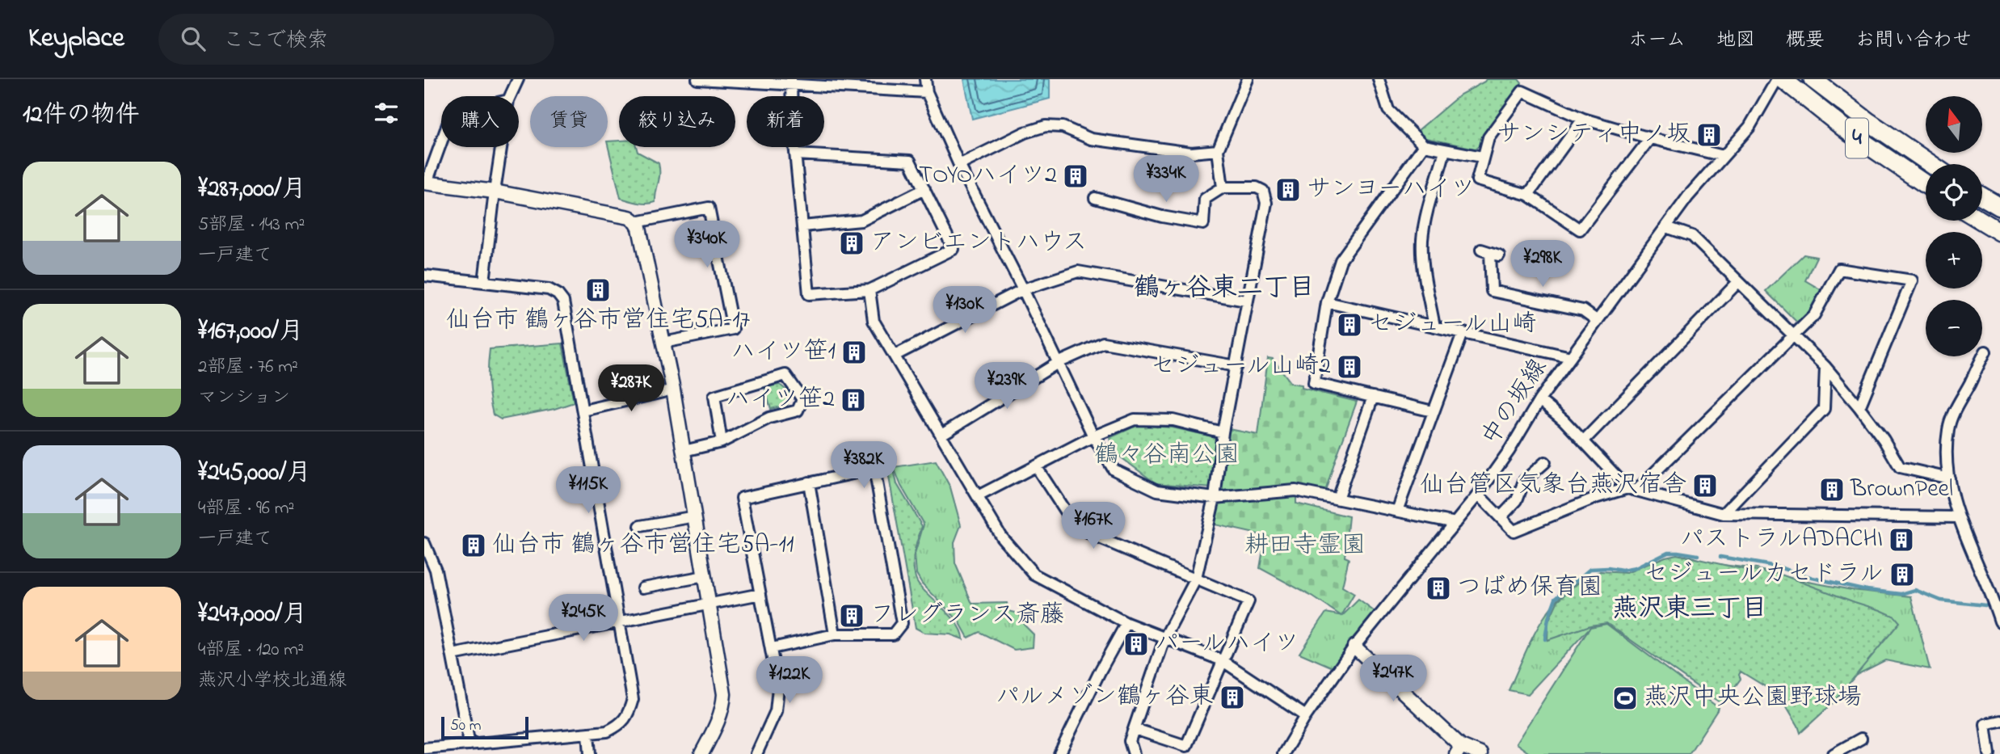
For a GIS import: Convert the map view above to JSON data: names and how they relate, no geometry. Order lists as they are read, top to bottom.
{
  "streets": {
    "highway": ["4"],
    "street": ["中の坂線"]
  },
  "districts": ["鶴ヶ谷東二丁目", "燕沢東三丁目"],
  "parks": ["鶴々谷南公園", "耕田寺霊園"],
  "places": {
    "building": [
      "サンシティ中ノ坂",
      "TOYOハイツ2",
      "サンヨーハイツ",
      "アンビエントハウス",
      "仙台市 鶴ヶ谷市営住宅5A-17",
      "セジュール山崎",
      "ハイツ笹1",
      "セジュール山崎2",
      "ハイツ笹2",
      "仙台管区気象台燕沢宿舎",
      "BrownPeel",
      "パストラルADACHI",
      "仙台市 鶴ヶ谷市営住宅5A-11",
      "セジュールカセドラル",
      "つばめ保育園",
      "フレグランス斎藤",
      "パールハイツ",
      "パルメゾン鶴ヶ谷東"
    ],
    "sports": ["燕沢中央公園野球場"]
  },
  "scale_bar": "50 m",
  "north": "top",
  "page": {
    "header": "Keyplace",
    "search": "ここで検索",
    "nav": [
      "ホーム",
      "地図",
      "概要",
      "お問い合わせ"
    ],
    "heading": "12件の物件",
    "map_buttons": ["+", "−"],
    "chip": [
      "購入",
      "賃貸",
      "絞り込み",
      "新着"
    ],
    "list": [
      {
        "name": "¥287,000/月",
        "note": "5部屋 · 143 m² · 一戸建て"
      },
      {
        "name": "¥167,000/月",
        "note": "2部屋 · 76 m² · マンション"
      },
      {
        "name": "¥245,000/月",
        "note": "4部屋 · 96 m² · 一戸建て"
      },
      {
        "name": "¥247,000/月",
        "note": "4部屋 · 120 m² · 燕沢小学校北通線"
      }
    ],
    "price": [
      "¥334K",
      "¥340K",
      "¥298K",
      "¥130K",
      "¥239K",
      "¥287K",
      "¥382K",
      "¥115K",
      "¥167K",
      "¥245K",
      "¥247K",
      "¥122K"
    ],
    "scale": "50 m"
  }
}
